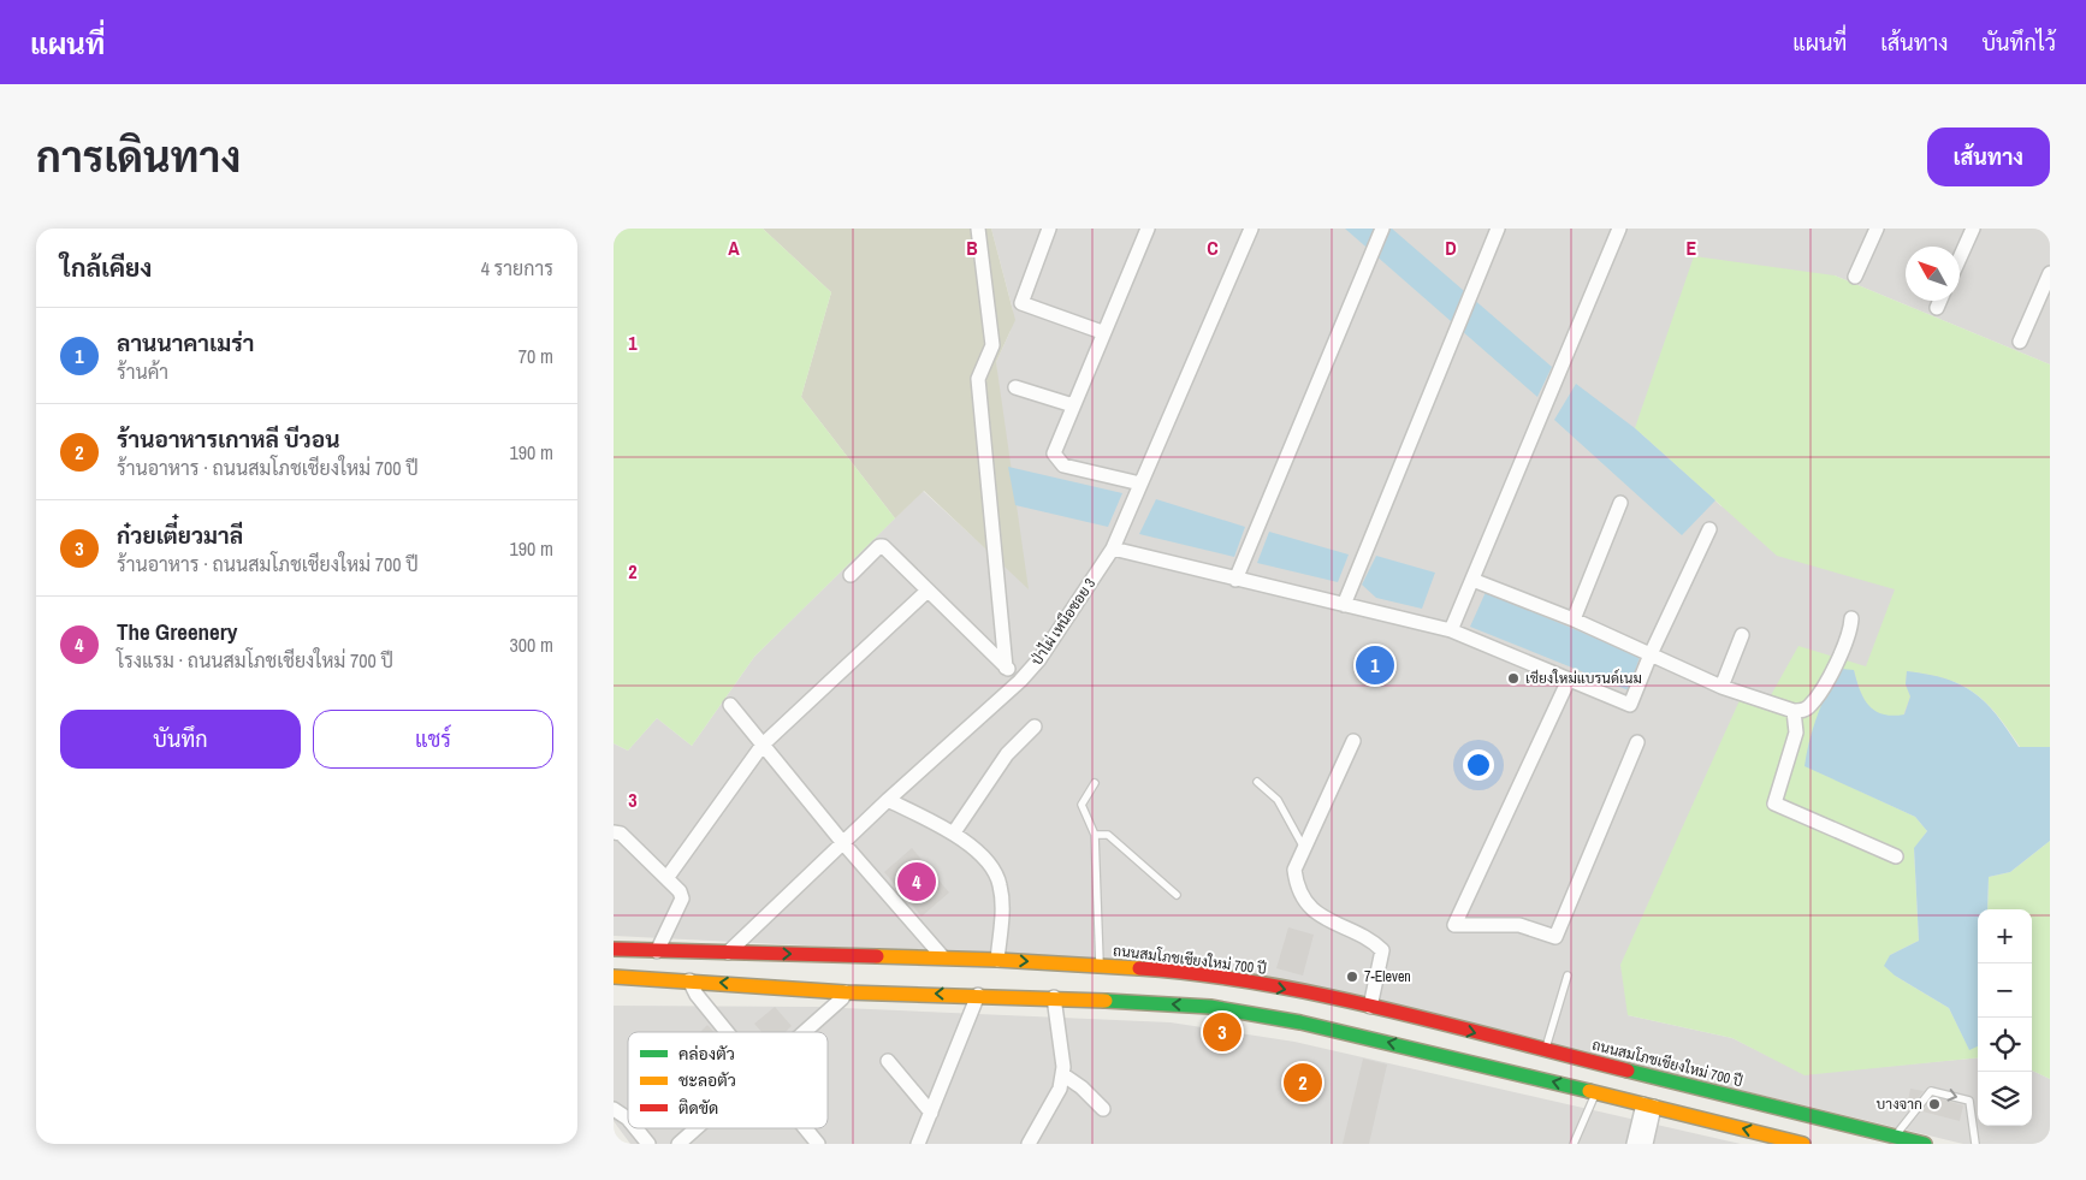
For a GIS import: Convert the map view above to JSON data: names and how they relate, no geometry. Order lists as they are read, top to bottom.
{
  "streets": {
    "main road": ["ถนนสมโภชเชียงใหม่ 700 ปี"],
    "street": ["ป่าไผ่ เหนือซอย 3"]
  },
  "crossings": [
    ["ป่าไผ่ เหนือซอย 3", "ถนนสมโภชเชียงใหม่ 700 ปี"]
  ],
  "places": ["เชียงใหม่แบรนด์เนม", "7-Eleven", "บางจาก"],
  "legend": ["คล่องตัว", "ชะลอตัว", "ติดขัด"],
  "north": "top left",
  "page": {
    "header": "แผนที่",
    "nav": ["แผนที่", "เส้นทาง", "บันทึกไว้"],
    "title": "การเดินทาง",
    "buttons": [
      "เส้นทาง",
      ["บันทึก", "แชร์"]
    ],
    "heading": ["ใกล้เคียง", "4 รายการ"],
    "list": [
      {
        "mark": "1",
        "name": "ลานนาคาเมร่า",
        "note": "ร้านค้า",
        "value": "70 m"
      },
      {
        "mark": "2",
        "name": "ร้านอาหารเกาหลี บีวอน",
        "note": "ร้านอาหาร · ถนนสมโภชเชียงใหม่ 700 ปี",
        "value": "190 m"
      },
      {
        "mark": "3",
        "name": "ก๋วยเตี๋ยวมาลี",
        "note": "ร้านอาหาร · ถนนสมโภชเชียงใหม่ 700 ปี",
        "value": "190 m"
      },
      {
        "mark": "4",
        "name": "The Greenery",
        "note": "โรงแรม · ถนนสมโภชเชียงใหม่ 700 ปี",
        "value": "300 m"
      }
    ],
    "pins": [
      "1",
      "4",
      "3",
      "2"
    ],
    "map_buttons": ["+", "−"]
  },
  "grid": {
    "columns": [
      "A",
      "B",
      "C",
      "D",
      "E"
    ],
    "rows": ["1", "2", "3"]
  }
}
